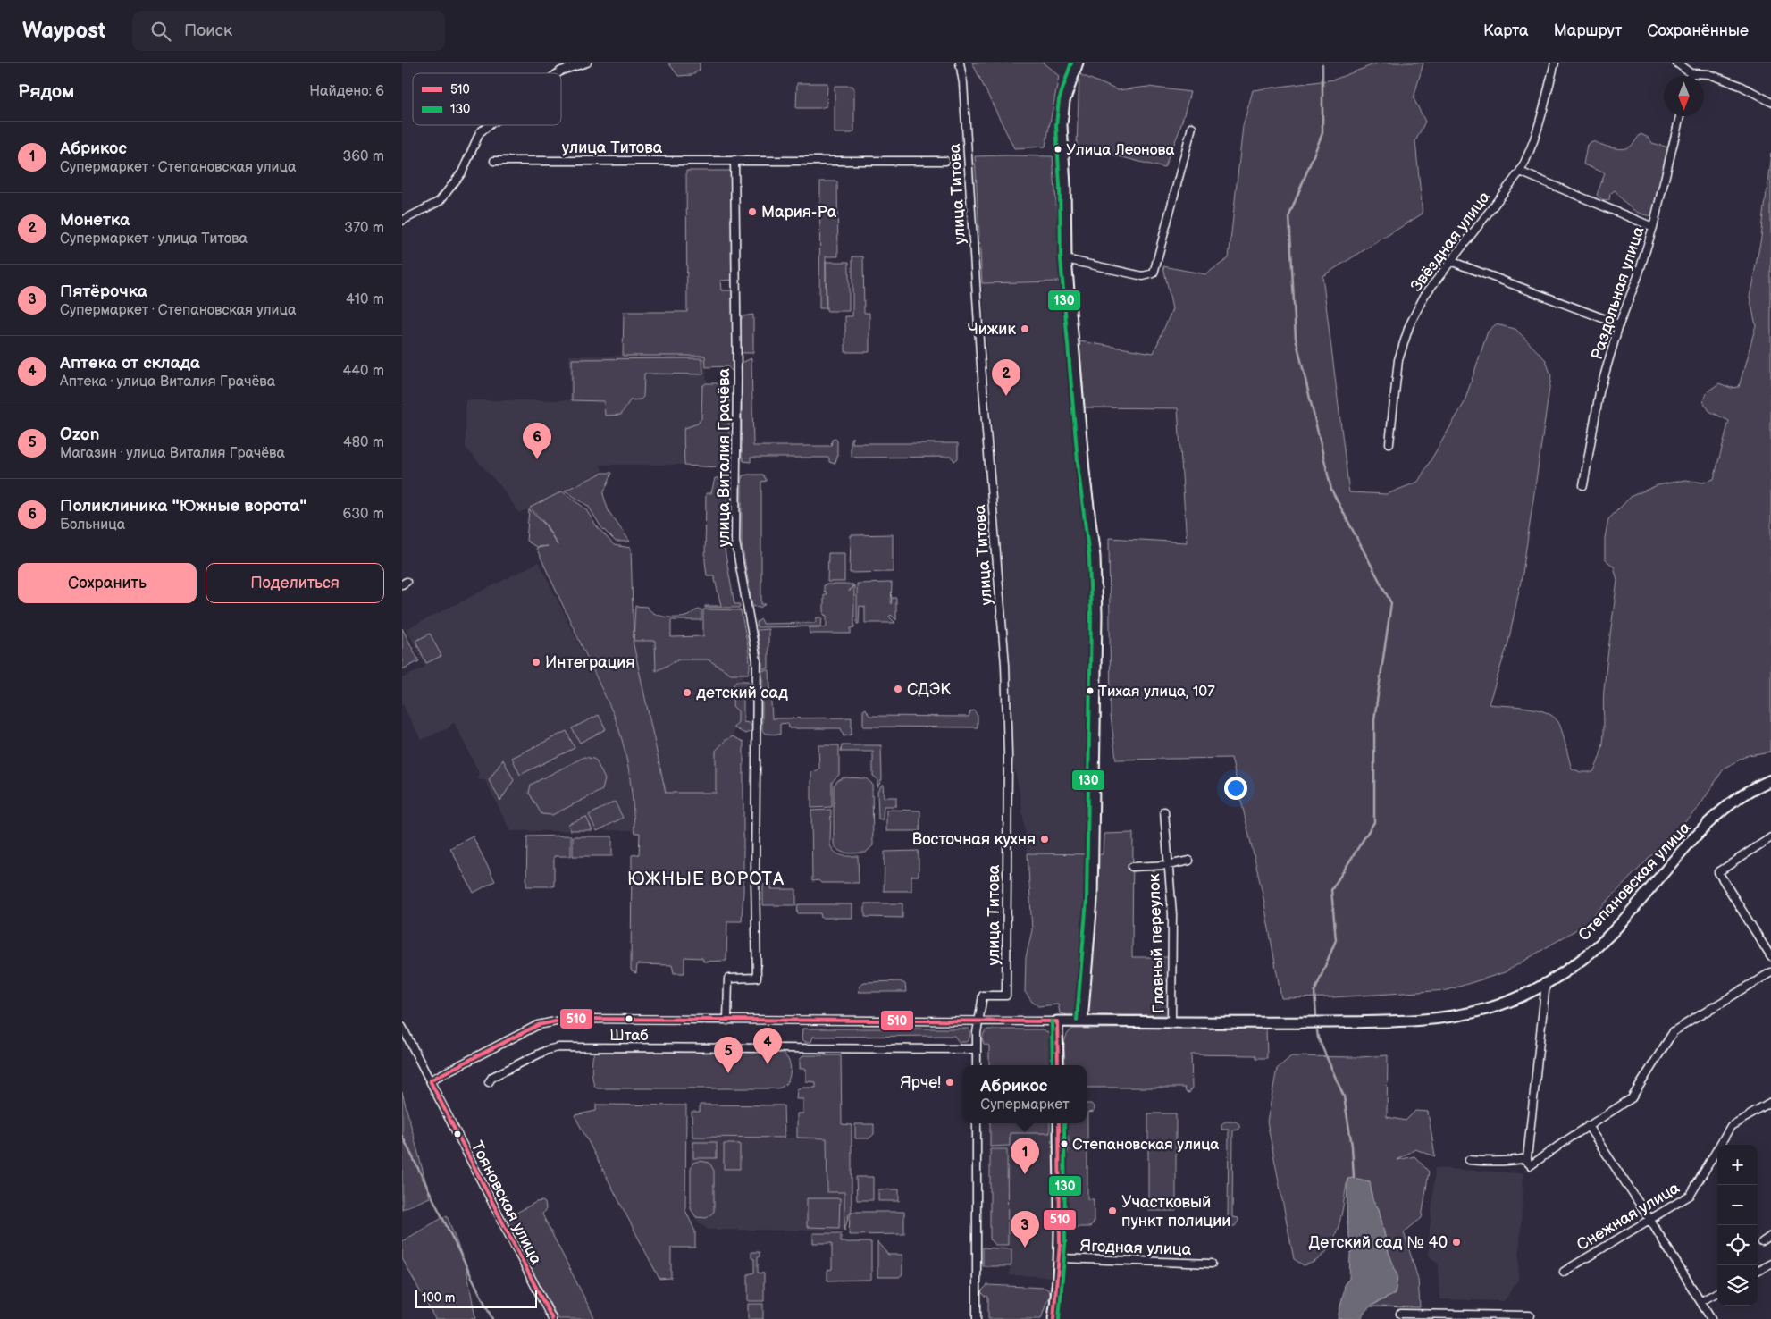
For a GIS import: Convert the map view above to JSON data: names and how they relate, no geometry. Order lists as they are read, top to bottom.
{
  "streets": {
    "street": [
      "улица Титова",
      "Звёздная улица",
      "Раздольная улица",
      "улица Виталия Грачёва",
      "Степановская улица",
      "Главный переулок",
      "Тояновская улица",
      "Снежная улица",
      "Ягодная улица"
    ]
  },
  "crossings": [
    ["улица Титова", "улица Виталия Грачёва"],
    ["Степановская улица", "Главный переулок"]
  ],
  "districts": ["ЮЖНЫЕ ВОРОТА"],
  "places": [
    "Улица Леонова",
    "Мария-Ра",
    "Чижик",
    "Интеграция",
    "СДЭК",
    "Тихая улица, 107",
    "детский сад",
    "Восточная кухня",
    "Штаб",
    "Ярче!",
    "Степановская улица",
    "Участковый пункт полиции",
    "Детский сад № 40"
  ],
  "lines": ["transit line 130", "transit line 510"],
  "legend": ["510", "130"],
  "scale_bar": "100 m",
  "north": "bottom",
  "page": {
    "header": "Waypost",
    "search": "Поиск",
    "nav": ["Карта", "Маршрут", "Сохранённые"],
    "heading": ["Рядом", "Найдено: 6"],
    "list": [
      {
        "mark": "1",
        "name": "Абрикос",
        "note": "Супермаркет · Степановская улица",
        "value": "360 m"
      },
      {
        "mark": "2",
        "name": "Монетка",
        "note": "Супермаркет · улица Титова",
        "value": "370 m"
      },
      {
        "mark": "3",
        "name": "Пятёрочка",
        "note": "Супермаркет · Степановская улица",
        "value": "410 m"
      },
      {
        "mark": "4",
        "name": "Аптека от склада",
        "note": "Аптека · улица Виталия Грачёва",
        "value": "440 m"
      },
      {
        "mark": "5",
        "name": "Ozon",
        "note": "Магазин · улица Виталия Грачёва",
        "value": "480 m"
      },
      {
        "mark": "6",
        "name": "Поликлиника \"Южные ворота\"",
        "note": "Больница",
        "value": "630 m"
      }
    ],
    "pins": [
      "2",
      "6",
      "4",
      "5",
      "1",
      "3"
    ],
    "buttons": ["Сохранить", "Поделиться"],
    "popup": ["Абрикос", "Супермаркет"],
    "map_buttons": ["+", "−"],
    "scale": "100 m"
  }
}
